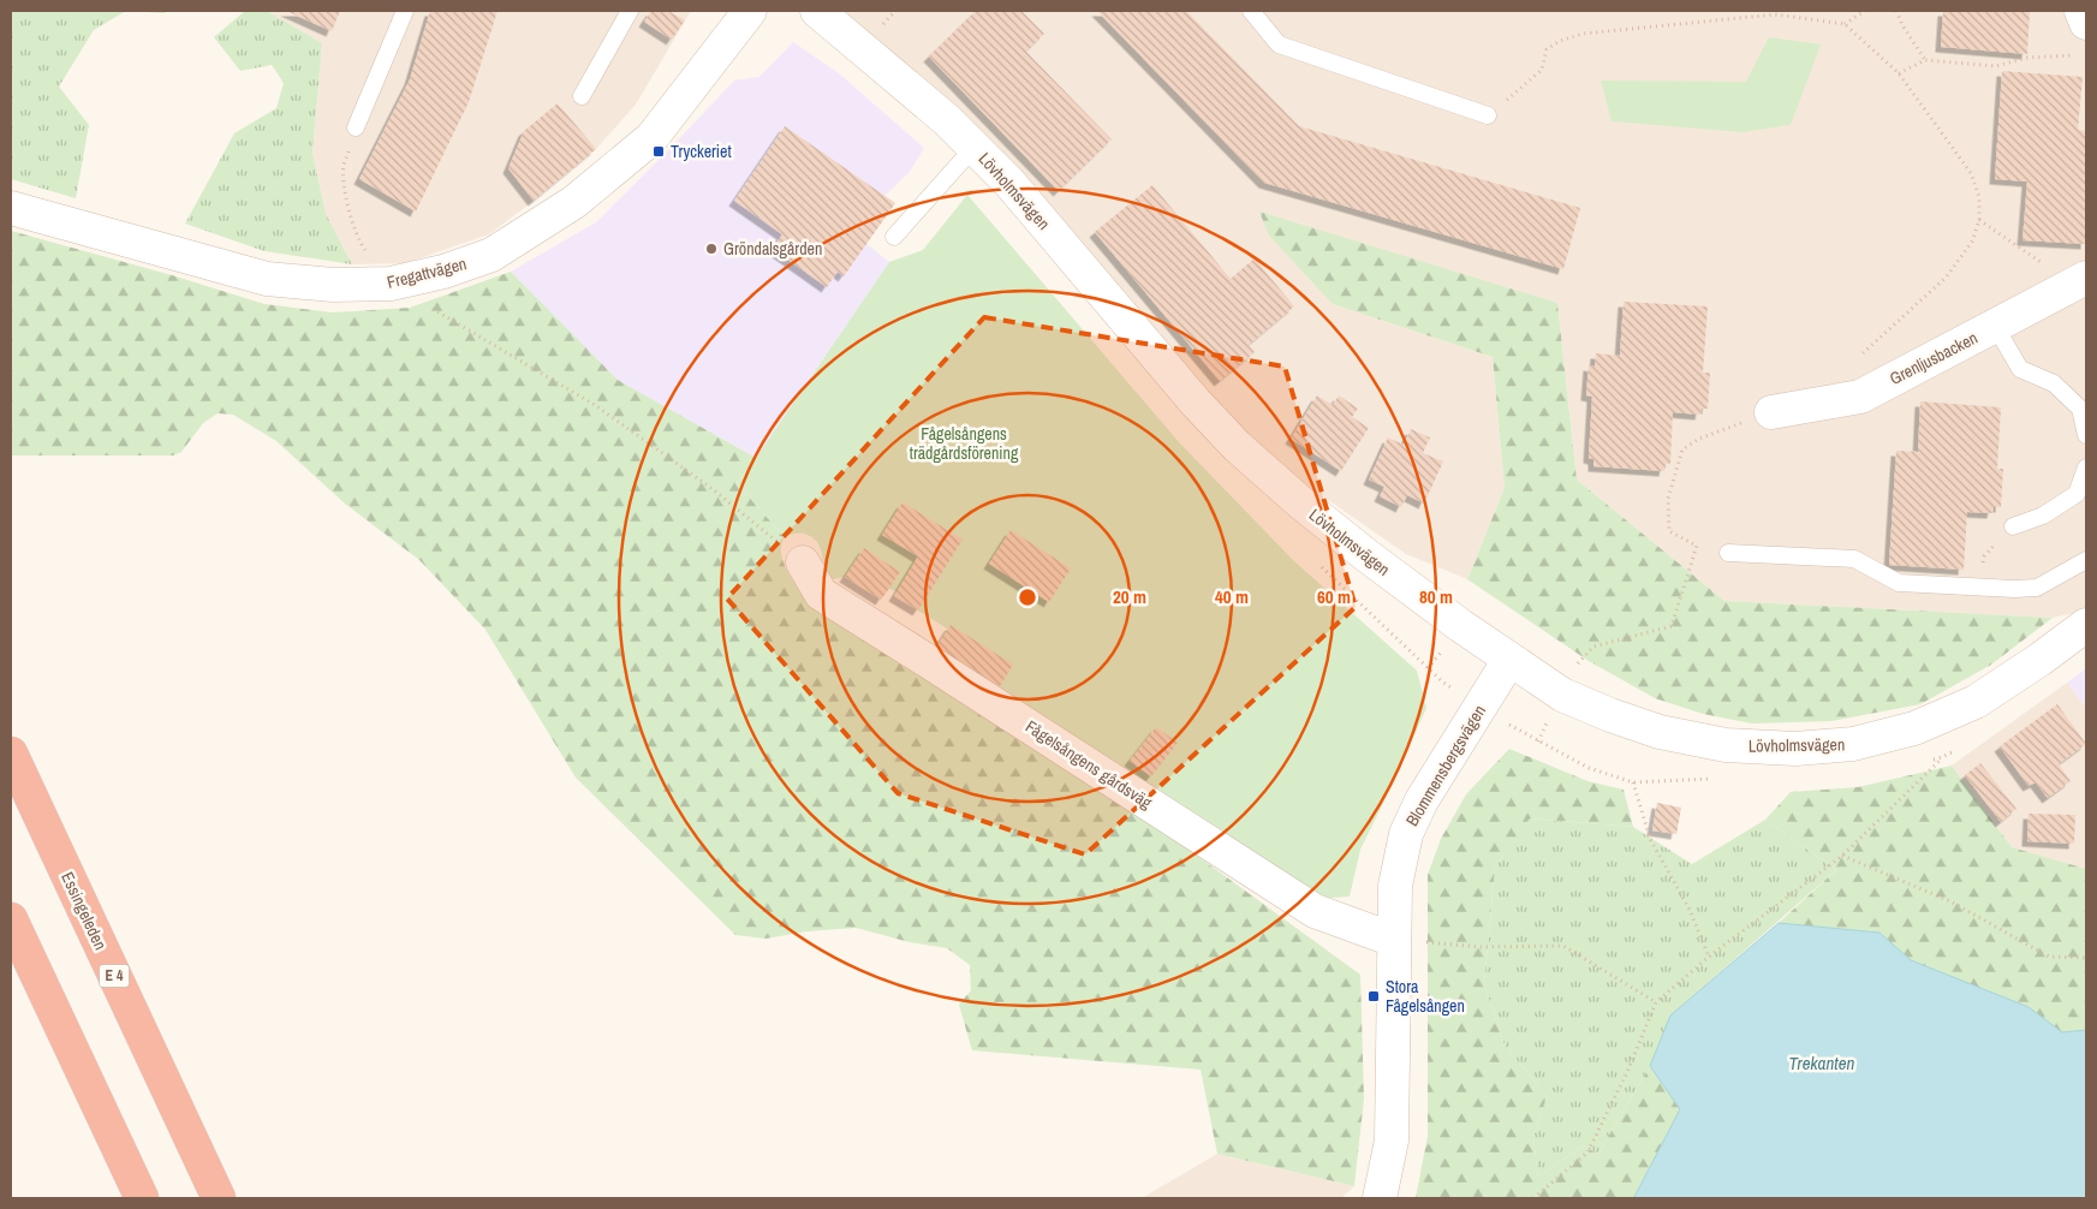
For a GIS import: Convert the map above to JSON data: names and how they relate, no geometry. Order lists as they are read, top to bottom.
{
  "streets": {
    "highway": ["Essingeleden", "E 4"],
    "street": [
      "Lövholmsvägen",
      "Fregattvägen",
      "Grenljusbacken",
      "Fågelsångens gårdsväg",
      "Blommensbergsvägen"
    ]
  },
  "crossings": [
    ["Lövholmsvägen", "Blommensbergsvägen"],
    ["Fågelsångens gårdsväg", "Blommensbergsvägen"]
  ],
  "water": ["Trekanten"],
  "parks": ["Fågelsångens trädgårdsförening"],
  "places": {
    "transit": ["Tryckeriet", "Stora Fågelsången"],
    "other": ["Gröndalsgården"]
  },
  "rings": [
    "20 m",
    "40 m",
    "60 m",
    "80 m"
  ]
}
